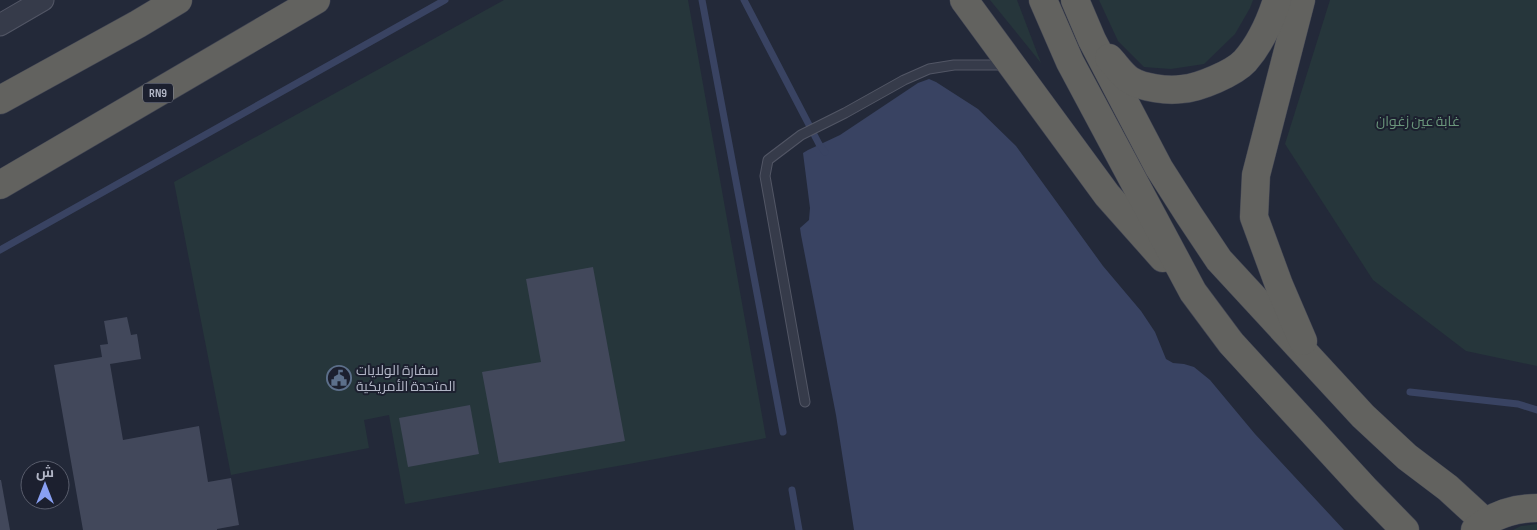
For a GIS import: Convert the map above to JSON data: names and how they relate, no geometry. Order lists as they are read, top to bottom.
{
  "streets": {
    "highway": ["RN9"]
  },
  "parks": ["غابة عين زغوان"],
  "places": {
    "public building": ["سفارة الولايات المتحدة الأمريكية"]
  },
  "north": "top"
}
